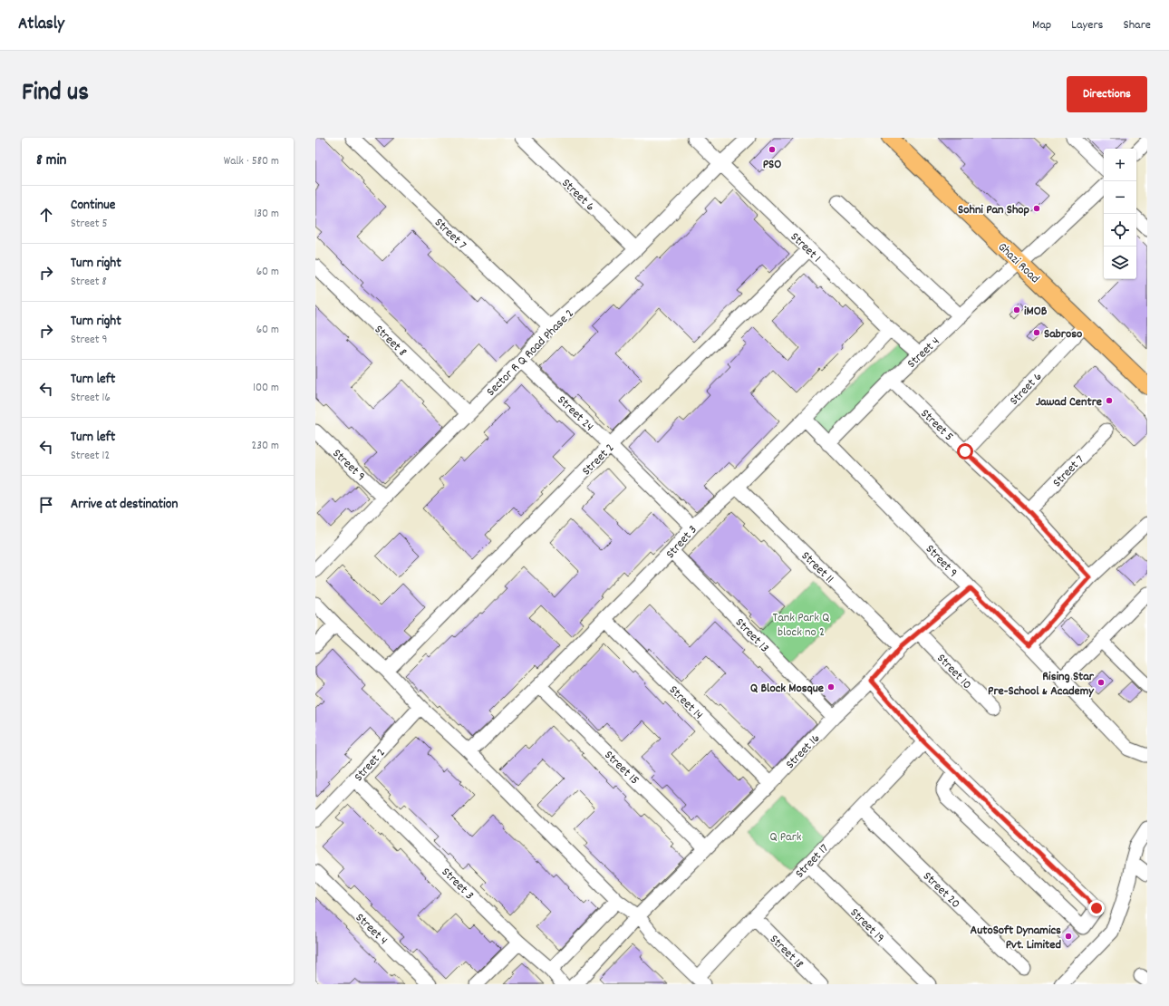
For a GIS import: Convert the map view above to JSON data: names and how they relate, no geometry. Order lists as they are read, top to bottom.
{
  "streets": {
    "main road": ["Ghazi Road"],
    "street": [
      "Street 6",
      "Street 7",
      "Street 1",
      "Street 8",
      "Sector R Q Road Phase 2",
      "Street 4",
      "Street 24",
      "Street 5",
      "Street 2",
      "Street 9",
      "Street 3",
      "Street 11",
      "Street 13",
      "Street 10",
      "Street 14",
      "Street 16",
      "Street 15",
      "Street 17",
      "Street 20",
      "Street 19",
      "Street 18"
    ]
  },
  "crossings": [
    ["Street 6", "Ghazi Road"],
    ["Street 6", "Sector R Q Road Phase 2"],
    ["Street 6", "Street 5"],
    ["Street 7", "Sector R Q Road Phase 2"],
    ["Street 7", "Street 5"],
    ["Street 1", "Sector R Q Road Phase 2"],
    ["Street 1", "Street 4"],
    ["Street 1", "Street 2"],
    ["Street 1", "Street 3"],
    ["Ghazi Road", "Street 4"],
    ["Street 8", "Sector R Q Road Phase 2"],
    ["Sector R Q Road Phase 2", "Street 24"],
    ["Sector R Q Road Phase 2", "Street 9"],
    ["Street 4", "Street 5"],
    ["Street 4", "Street 9"],
    ["Street 24", "Street 2"],
    ["Street 24", "Street 3"],
    ["Street 2", "Street 3"],
    ["Street 9", "Street 3"],
    ["Street 9", "Street 16"],
    ["Street 3", "Street 11"],
    ["Street 3", "Street 13"],
    ["Street 3", "Street 14"],
    ["Street 3", "Street 15"],
    ["Street 11", "Street 16"],
    ["Street 13", "Street 16"],
    ["Street 10", "Street 16"],
    ["Street 14", "Street 16"],
    ["Street 16", "Street 15"],
    ["Street 17", "Street 20"],
    ["Street 17", "Street 19"],
    ["Street 17", "Street 18"]
  ],
  "parks": ["Tank Park Q block no 2", "Q Park"],
  "places": [
    "PSO",
    "Sohni Pan Shop",
    "iMOB",
    "Sabroso",
    "Jawad Centre",
    "Rising Star Pre-School & Academy",
    "Q Block Mosque",
    "AutoSoft Dynamics Pvt. Limited"
  ],
  "page": {
    "header": "Atlasly",
    "nav": ["Map", "Layers", "Share"],
    "title": "Find us",
    "buttons": "Directions",
    "heading": ["8 min", "Walk · 580 m"],
    "map_buttons": ["+", "−"],
    "list": [
      ["Continue", "Street 5", "130 m"],
      ["Turn right", "Street 8", "60 m"],
      ["Turn right", "Street 9", "60 m"],
      ["Turn left", "Street 16", "100 m"],
      ["Turn left", "Street 12", "230 m"],
      "Arrive at destination"
    ]
  }
}
